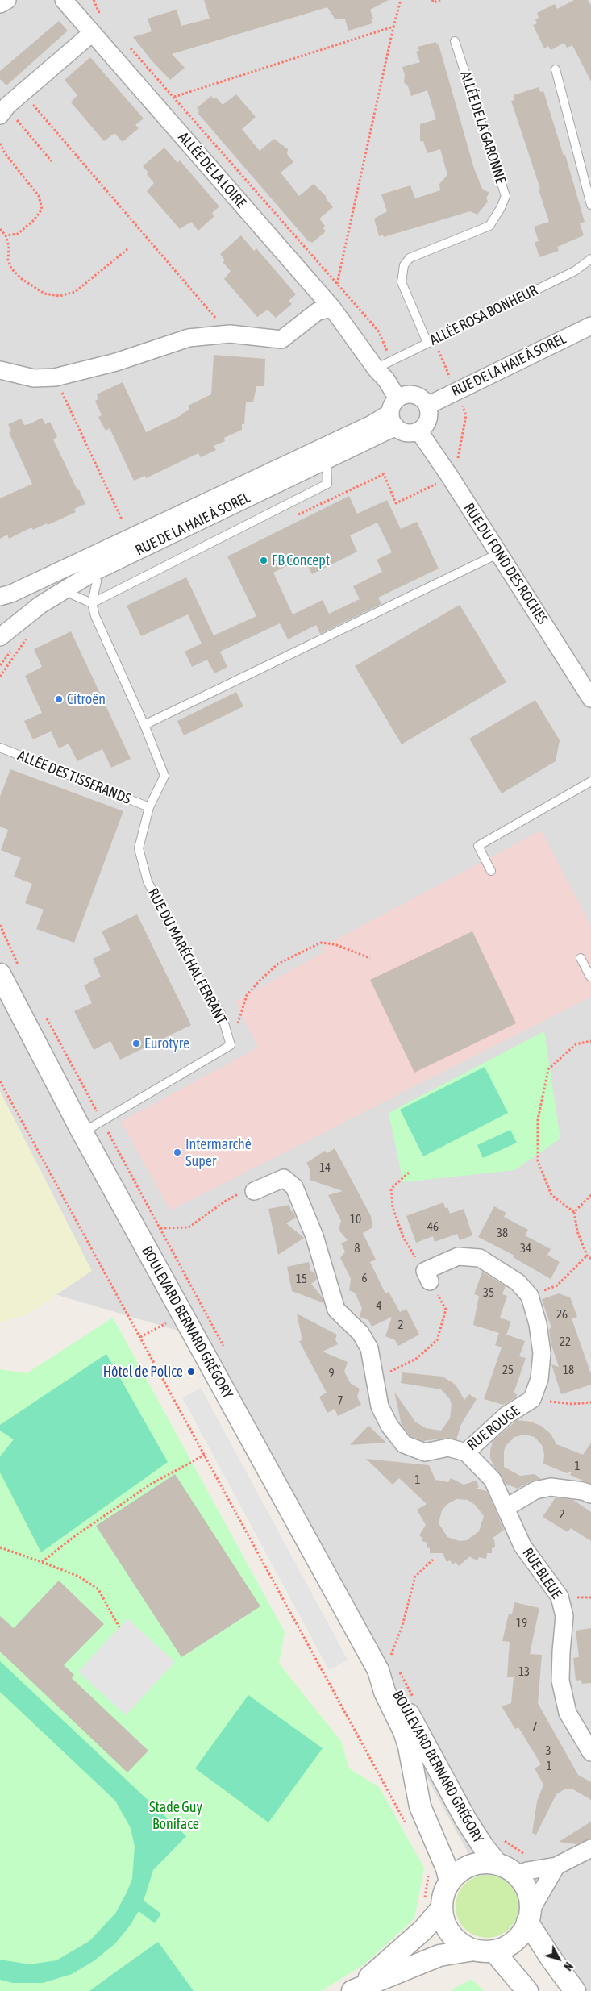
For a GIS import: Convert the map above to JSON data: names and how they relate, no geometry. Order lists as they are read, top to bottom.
{
  "streets": {
    "street": [
      "ALLÉE DE LA LOIRE",
      "RUE DE LA HAIE À SOREL",
      "RUE DU FOND DES ROCHES",
      "BOULEVARD BERNARD GRÉGORY",
      "RUE ROUGE",
      "RUE BLEUE"
    ],
    "lane": [
      "ALLÉE DE LA GARONNE",
      "ALLÉE ROSA BONHEUR",
      "ALLÉE DES TISSERANDS",
      "RUE DU MARÉCHAL FERRANT"
    ]
  },
  "crossings": [
    ["ALLÉE DE LA GARONNE", "ALLÉE ROSA BONHEUR"],
    ["ALLÉE DE LA LOIRE", "ALLÉE ROSA BONHEUR"],
    ["ALLÉE DE LA LOIRE", "RUE DE LA HAIE À SOREL"],
    ["ALLÉE DE LA LOIRE", "RUE DU FOND DES ROCHES"],
    ["RUE DE LA HAIE À SOREL", "RUE DU FOND DES ROCHES"],
    ["ALLÉE DES TISSERANDS", "RUE DU MARÉCHAL FERRANT"],
    ["RUE ROUGE", "RUE BLEUE"]
  ],
  "parks": ["Stade Guy Boniface"],
  "places": [
    "FB Concept",
    "Citroën",
    "Eurotyre",
    "Intermarché Super",
    "Hôtel de Police"
  ],
  "house_numbers": [
    "14",
    "10",
    "46",
    "38",
    "8",
    "34",
    "6",
    "15",
    "35",
    "4",
    "26",
    "2",
    "22",
    "25",
    "18",
    "9",
    "7",
    "1",
    "1",
    "2",
    "19",
    "13",
    "7",
    "3",
    "1"
  ],
  "north": "bottom right"
}
